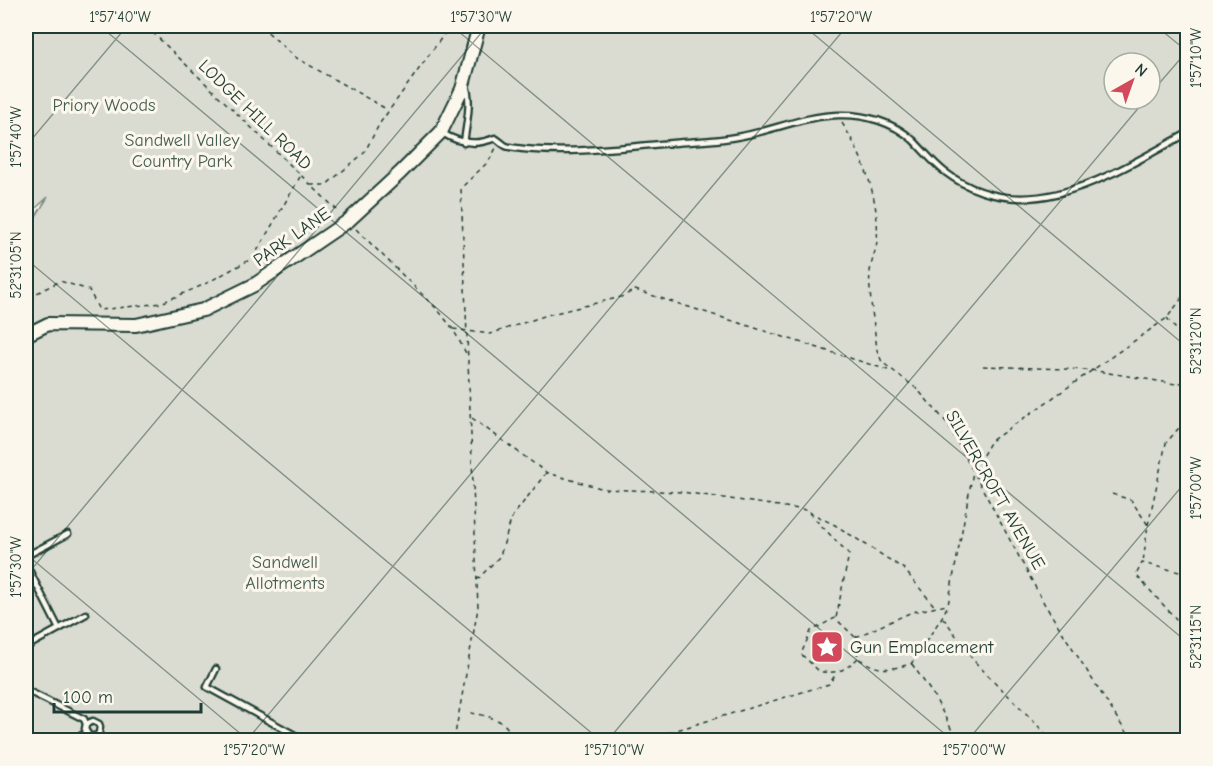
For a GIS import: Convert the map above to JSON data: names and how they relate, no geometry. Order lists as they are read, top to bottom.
{
  "streets": {
    "street": ["PARK LANE"],
    "path": ["LODGE HILL ROAD", "SILVERCROFT AVENUE"]
  },
  "crossings": [
    ["LODGE HILL ROAD", "PARK LANE"]
  ],
  "parks": ["Priory Woods", "Sandwell Valley Country Park", "Sandwell Allotments"],
  "places": {
    "place": ["Gun Emplacement"]
  },
  "scale_bar": "100 m",
  "north": "top right",
  "coordinates": [
    "1°57'40\"W",
    "1°57'30\"W",
    "1°57'20\"W",
    "1°57'10\"W",
    "52°31'05\"N",
    "52°31'20\"N",
    "1°57'00\"W",
    "52°31'15\"N"
  ]
}
